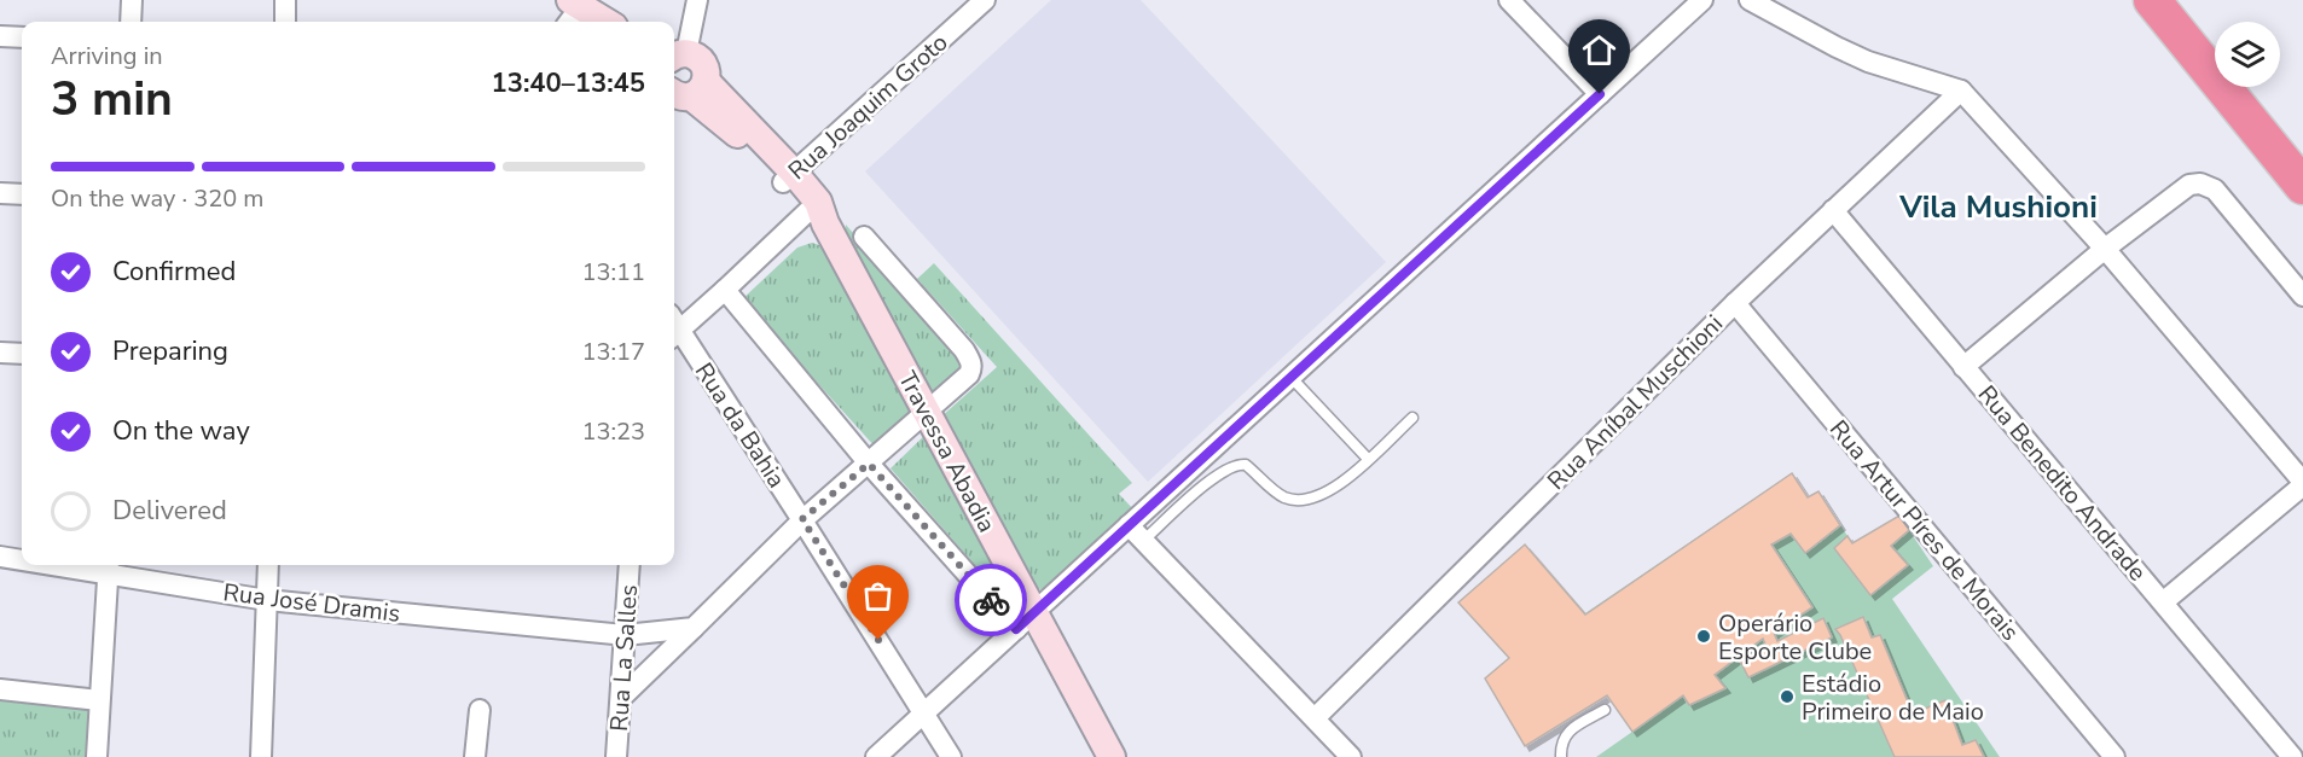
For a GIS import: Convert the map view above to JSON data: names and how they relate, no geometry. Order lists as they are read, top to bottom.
{
  "streets": {
    "street": [
      "Rua Joaquim Groto",
      "Rua Aníbal Muschioni",
      "Rua da Bahia",
      "Travessa Abadia",
      "Rua Benedito Andrade",
      "Rua Artur Píres de Morais",
      "Rua José Dramis",
      "Rua La Salles"
    ]
  },
  "crossings": [
    ["Rua Joaquim Groto", "Travessa Abadia"],
    ["Rua Aníbal Muschioni", "Rua Benedito Andrade"],
    ["Rua Aníbal Muschioni", "Rua Artur Píres de Morais"],
    ["Rua José Dramis", "Rua La Salles"]
  ],
  "districts": ["Vila Mushioni"],
  "places": ["Operário Esporte Clube", "Estádio Primeiro de Maio"],
  "page": {
    "heading": ["3 min", "Arriving in", "13:40–13:45"],
    "bar": "On the way · 320 m",
    "list": [
      ["Confirmed", "13:11"],
      ["Preparing", "13:17"],
      ["On the way", "13:23"],
      "Delivered"
    ]
  }
}
